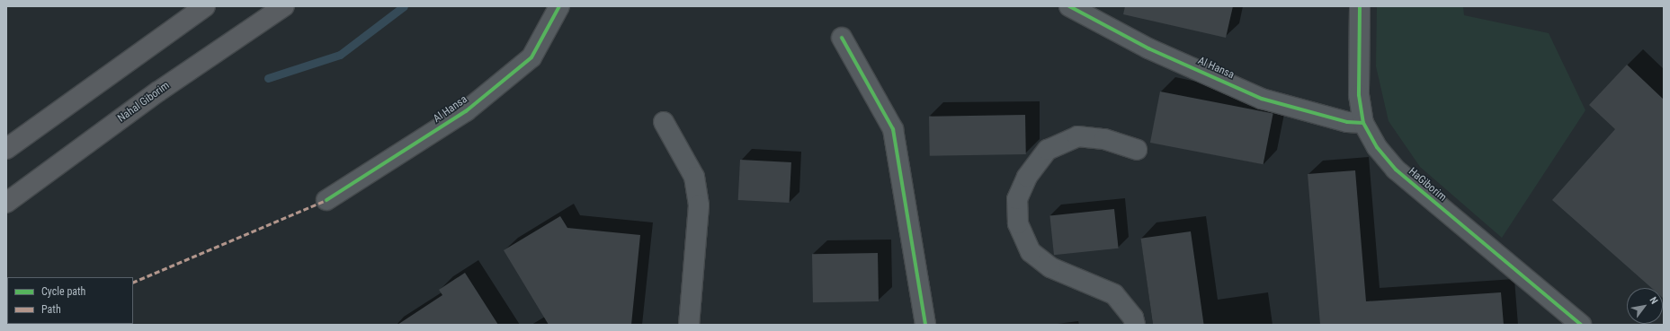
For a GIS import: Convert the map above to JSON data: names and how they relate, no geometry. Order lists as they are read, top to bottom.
{
  "streets": {
    "main road": ["Nahal Giborim"],
    "street": ["Al Hansa", "HaGiborim"]
  },
  "crossings": [
    ["Al Hansa", "HaGiborim"]
  ],
  "legend": ["Cycle path", "Path"],
  "north": "top right"
}
